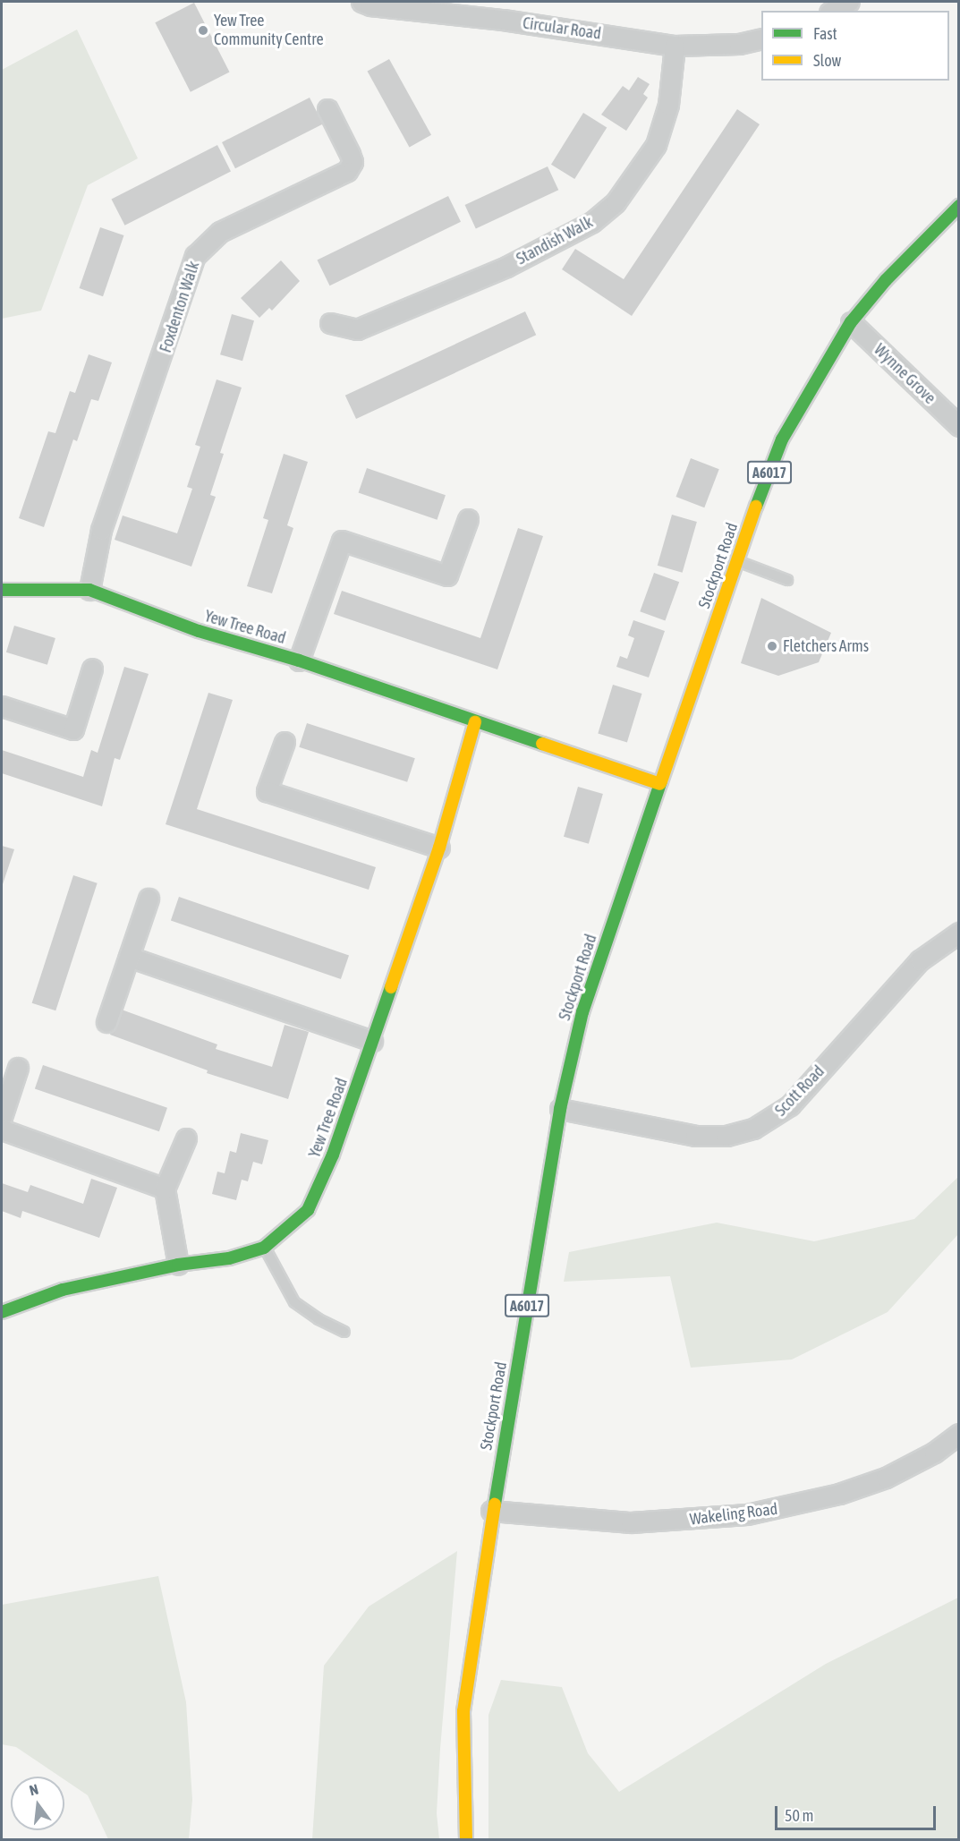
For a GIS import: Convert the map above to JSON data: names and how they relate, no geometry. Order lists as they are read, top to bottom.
{
  "streets": {
    "main road": ["A6017", "Stockport Road", "Yew Tree Road"],
    "street": [
      "Circular Road",
      "Standish Walk",
      "Foxdenton Walk",
      "Wynne Grove",
      "Scott Road",
      "Wakeling Road"
    ]
  },
  "crossings": [
    ["Circular Road", "Standish Walk"],
    ["Foxdenton Walk", "Yew Tree Road"],
    ["Wynne Grove", "Stockport Road"],
    ["Stockport Road", "Yew Tree Road"],
    ["Stockport Road", "Scott Road"],
    ["Stockport Road", "Wakeling Road"]
  ],
  "places": ["Yew Tree Community Centre", "Fletchers Arms"],
  "legend": ["Fast", "Slow"],
  "scale_bar": "50 m",
  "north": "top"
}
